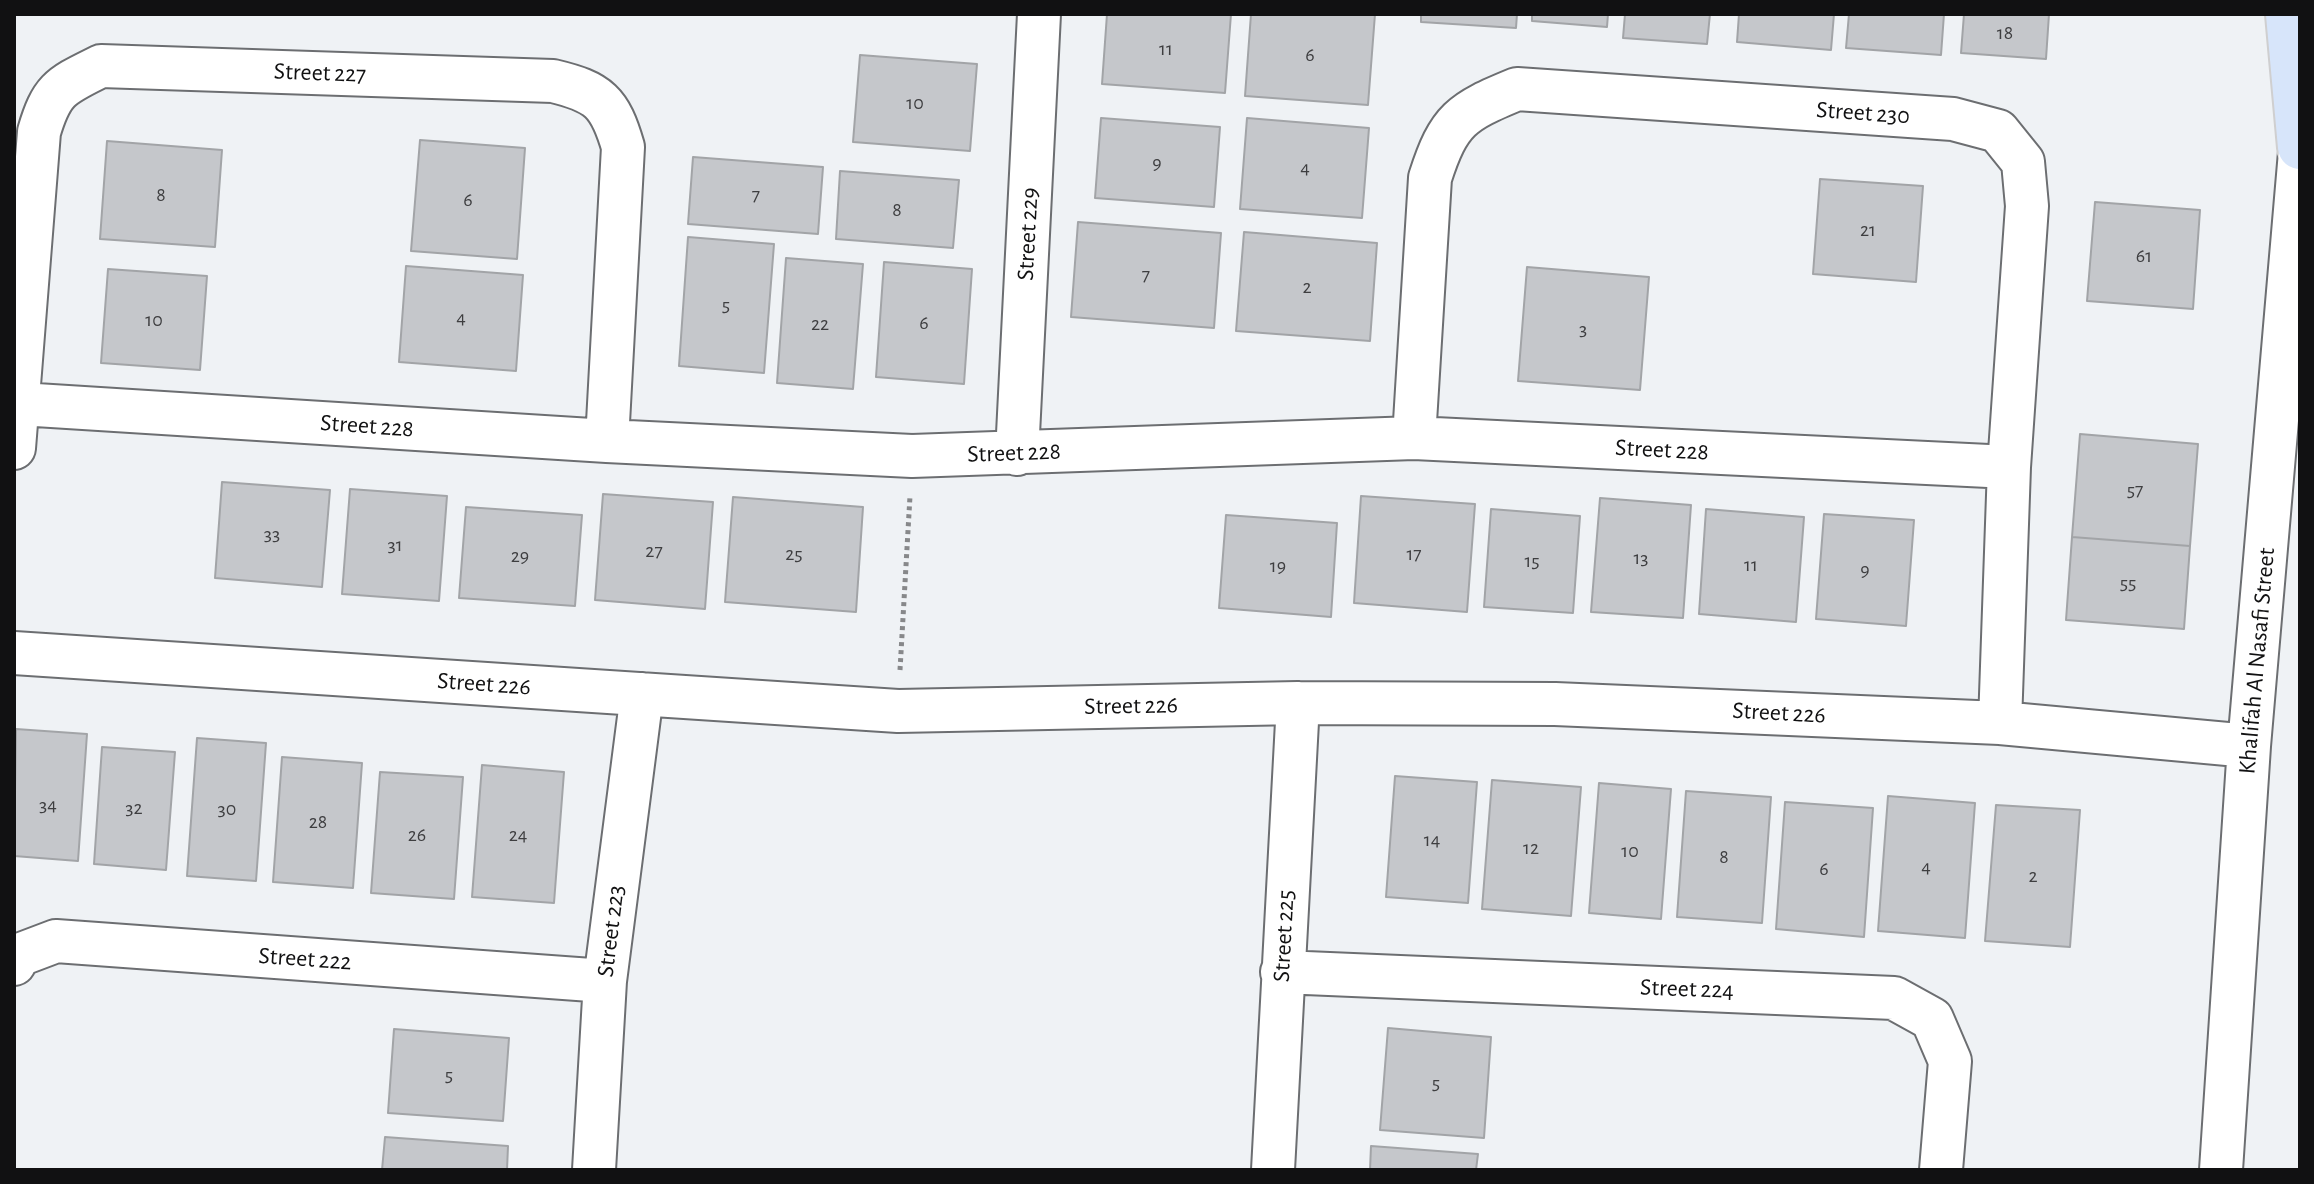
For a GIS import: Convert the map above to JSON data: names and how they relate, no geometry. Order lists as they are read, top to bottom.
{
  "streets": {
    "street": [
      "Street 227",
      "Street 230",
      "Street 229",
      "Street 228",
      "Khalifah Al Nasafi Street",
      "Street 226",
      "Street 223",
      "Street 225",
      "Street 222",
      "Street 224"
    ]
  },
  "crossings": [
    ["Street 227", "Street 228"],
    ["Street 230", "Street 228"],
    ["Street 230", "Street 226"],
    ["Street 229", "Street 228"],
    ["Khalifah Al Nasafi Street", "Street 226"],
    ["Street 226", "Street 223"],
    ["Street 226", "Street 225"],
    ["Street 223", "Street 222"],
    ["Street 225", "Street 224"]
  ],
  "house_numbers": [
    "18",
    "11",
    "6",
    "10",
    "9",
    "4",
    "8",
    "7",
    "6",
    "8",
    "21",
    "61",
    "7",
    "2",
    "5",
    "4",
    "10",
    "6",
    "22",
    "3",
    "57",
    "33",
    "31",
    "27",
    "25",
    "17",
    "29",
    "13",
    "15",
    "11",
    "19",
    "9",
    "55",
    "34",
    "32",
    "30",
    "28",
    "26",
    "24",
    "14",
    "12",
    "10",
    "8",
    "4",
    "6",
    "2",
    "5",
    "5"
  ]
}
